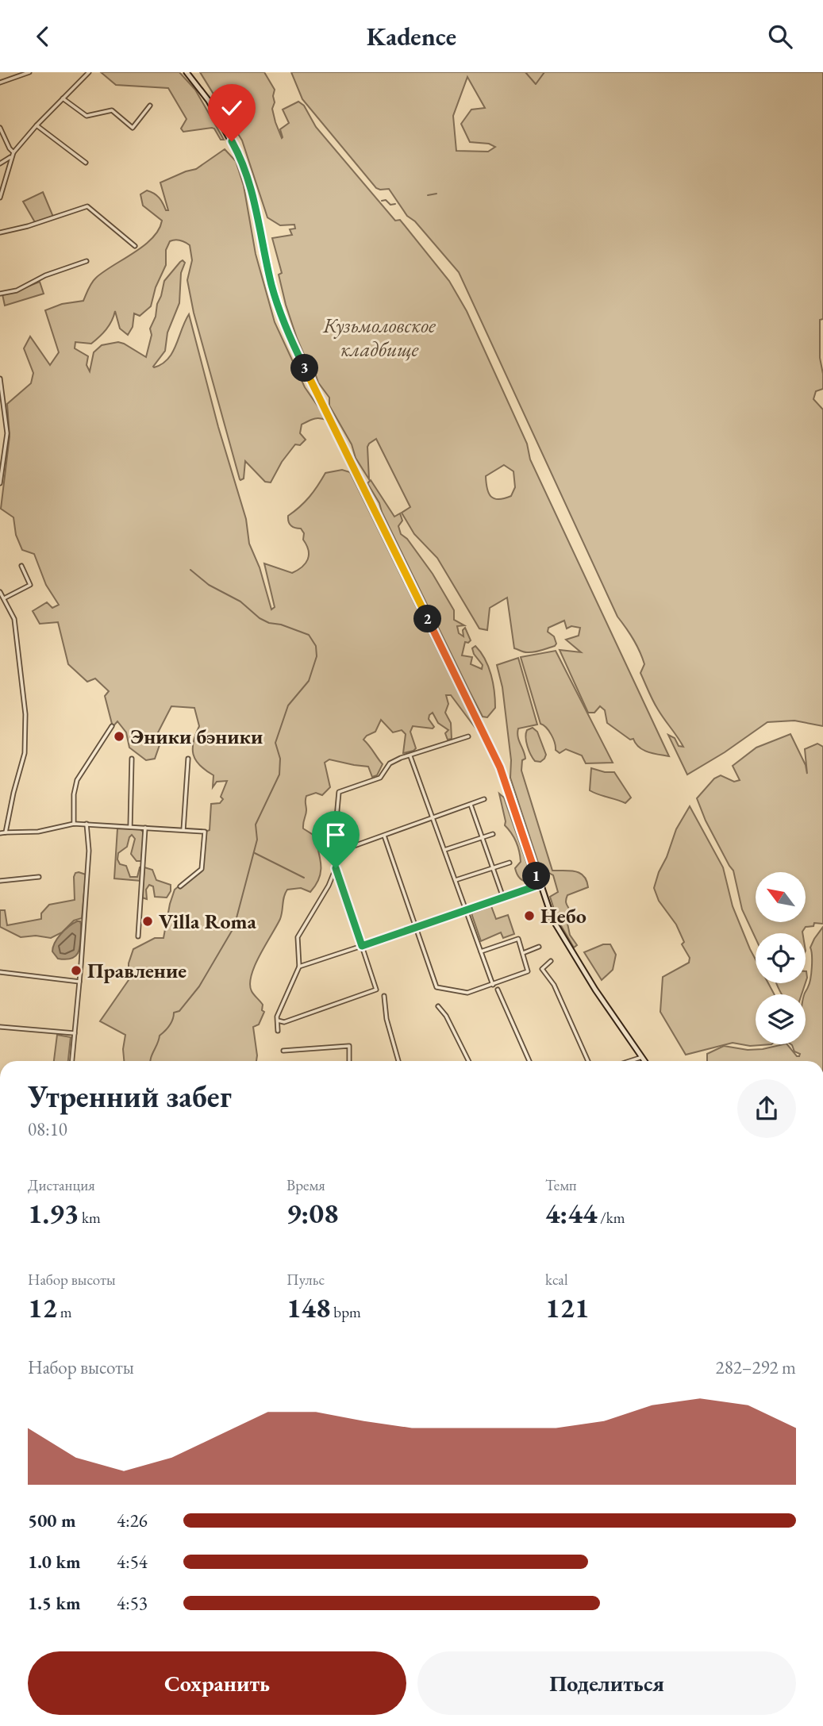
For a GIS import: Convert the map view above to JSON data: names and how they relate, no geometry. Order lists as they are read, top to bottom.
{
  "parks": ["Кузьмоловское кладбище"],
  "places": [
    "Эники бэники",
    "Небо",
    "Villa Roma",
    "Правление"
  ],
  "north": "top left",
  "page": {
    "header": "Kadence",
    "pins": ["3", "2", "1"],
    "heading": ["Утренний забег", "08:10"],
    "stats": [
      ["Дистанция", "1.93 km"],
      ["Время", "9:08"],
      ["Темп", "4:44 /km"],
      ["Набор высоты", "12 m"],
      ["Пульс", "148 bpm"],
      ["kcal", "121"]
    ],
    "chart": ["Набор высоты", "282–292 m"],
    "list": [
      {
        "name": "500 m",
        "note": "4:26"
      },
      {
        "name": "1.0 km",
        "note": "4:54"
      },
      {
        "name": "1.5 km",
        "note": "4:53"
      }
    ],
    "buttons": ["Сохранить", "Поделиться"]
  }
}
